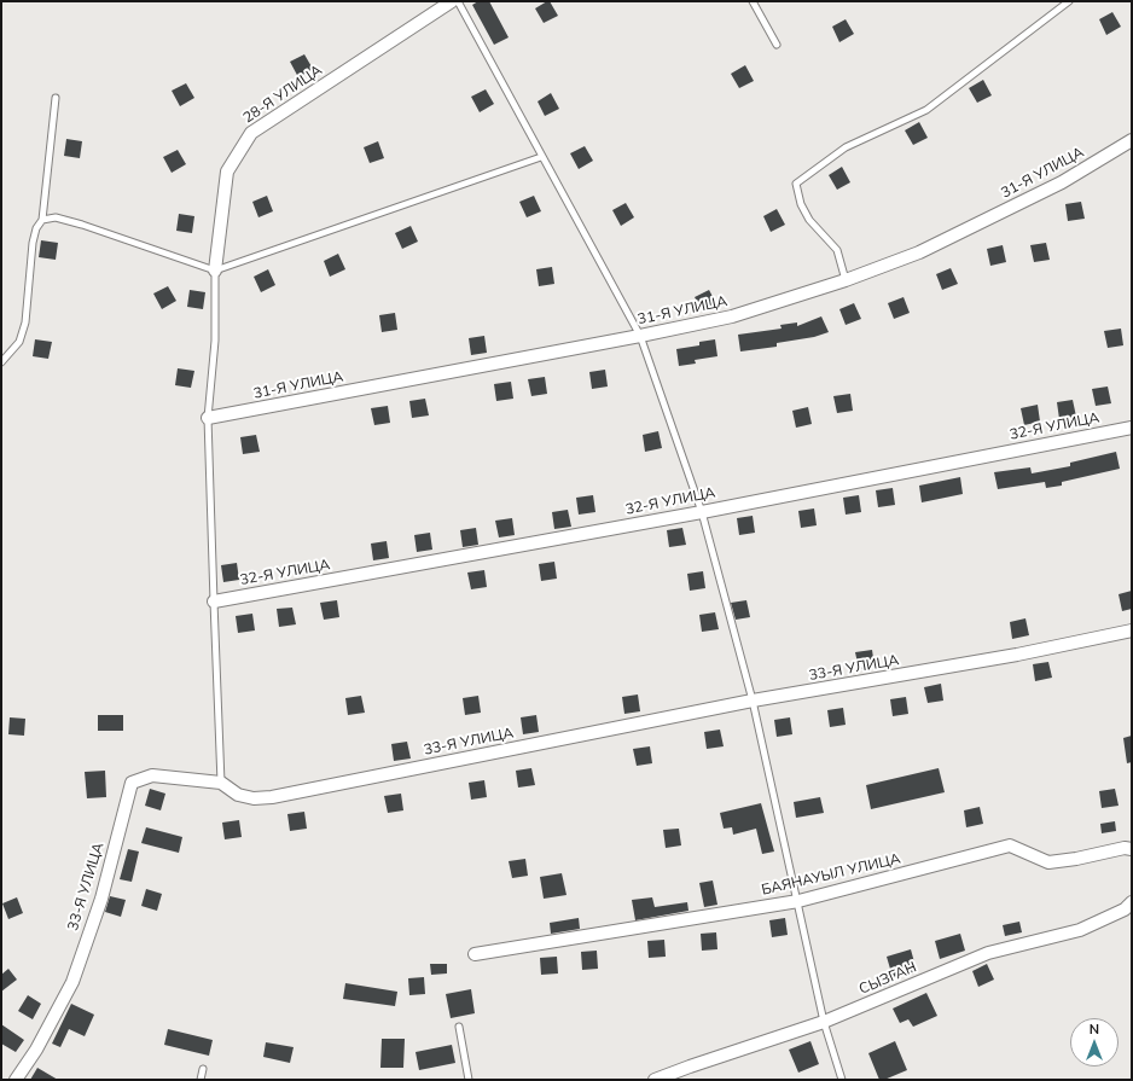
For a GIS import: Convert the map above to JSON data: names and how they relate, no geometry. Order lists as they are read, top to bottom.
{
  "streets": {
    "street": [
      "28-Я УЛИЦА",
      "31-Я УЛИЦА",
      "32-Я УЛИЦА",
      "33-Я УЛИЦА",
      "БАЯНАУЫЛ УЛИЦА",
      "СЫЗГАН"
    ]
  },
  "north": "top"
}
